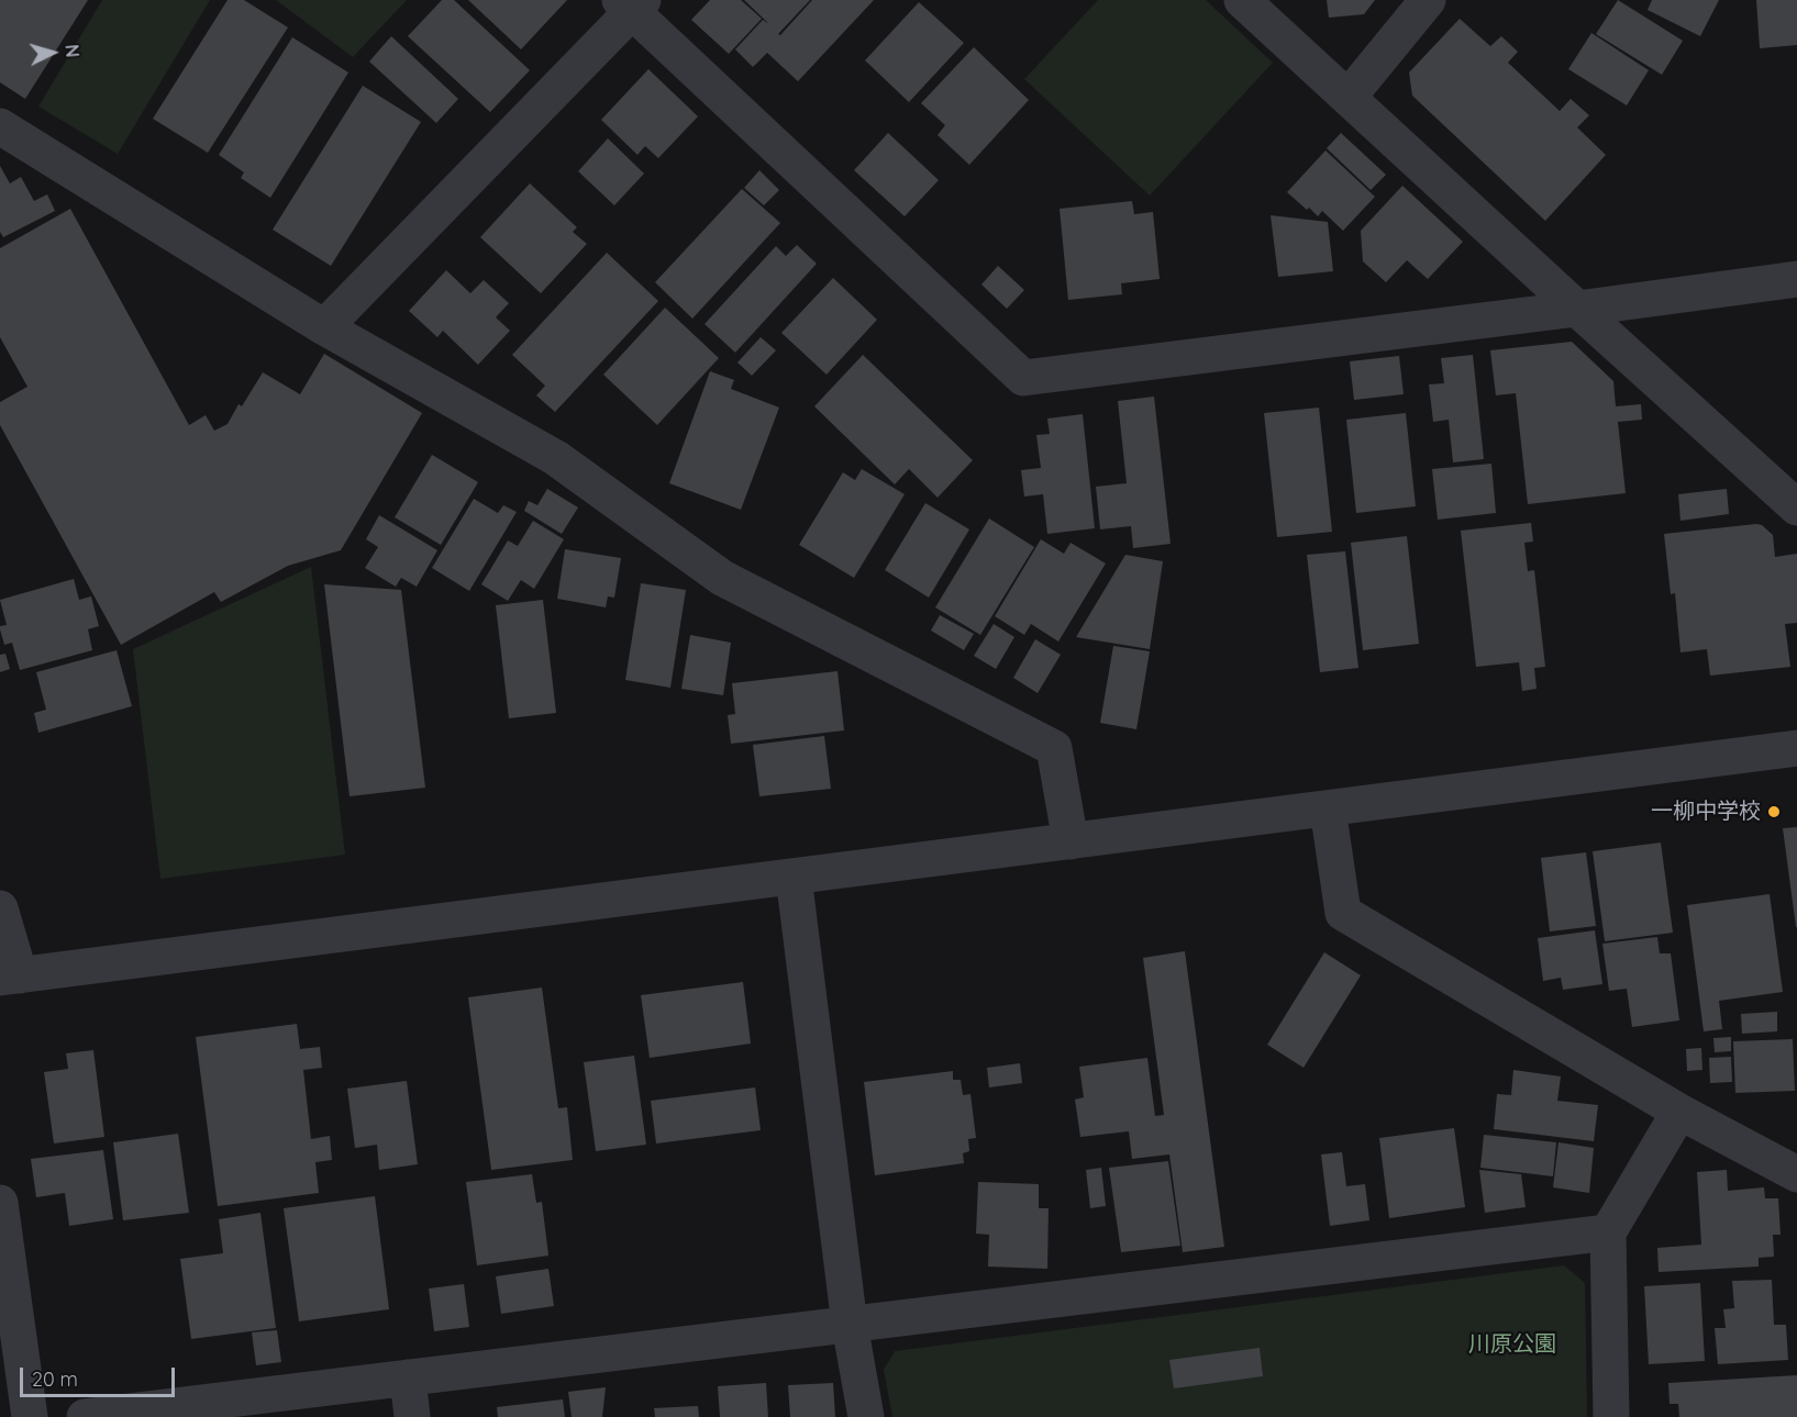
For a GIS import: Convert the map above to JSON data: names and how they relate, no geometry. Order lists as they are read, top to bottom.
{
  "parks": ["川原公園"],
  "places": ["一柳中学校"],
  "scale_bar": "20 m",
  "north": "right"
}
